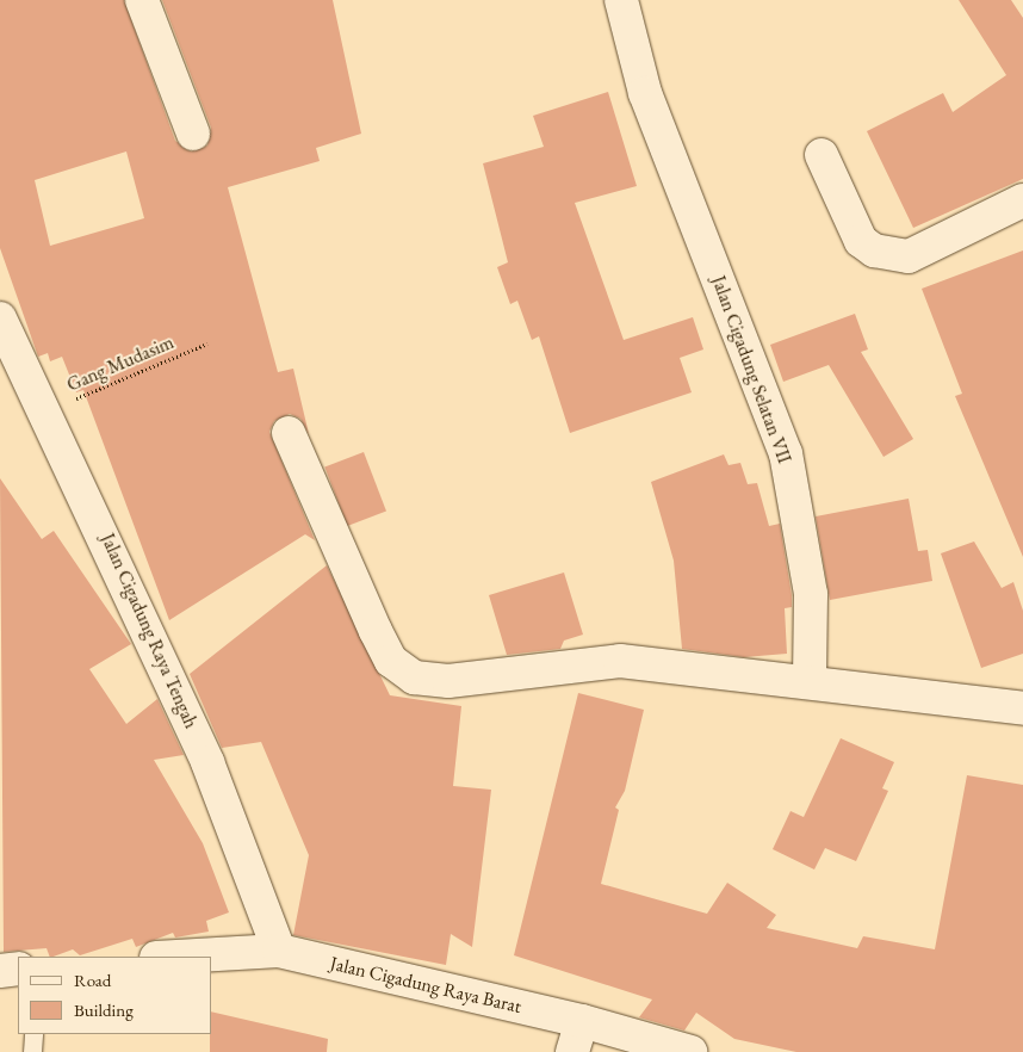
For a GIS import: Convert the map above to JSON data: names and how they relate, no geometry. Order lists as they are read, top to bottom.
{
  "streets": {
    "street": ["Jalan Cigadung Selatan VII", "Jalan Cigadung Raya Tengah", "Jalan Cigadung Raya Barat"],
    "path": ["Gang Mudasim"]
  },
  "crossings": [
    ["Gang Mudasim", "Jalan Cigadung Raya Tengah"],
    ["Jalan Cigadung Raya Tengah", "Jalan Cigadung Raya Barat"]
  ],
  "legend": ["Road", "Building"]
}
